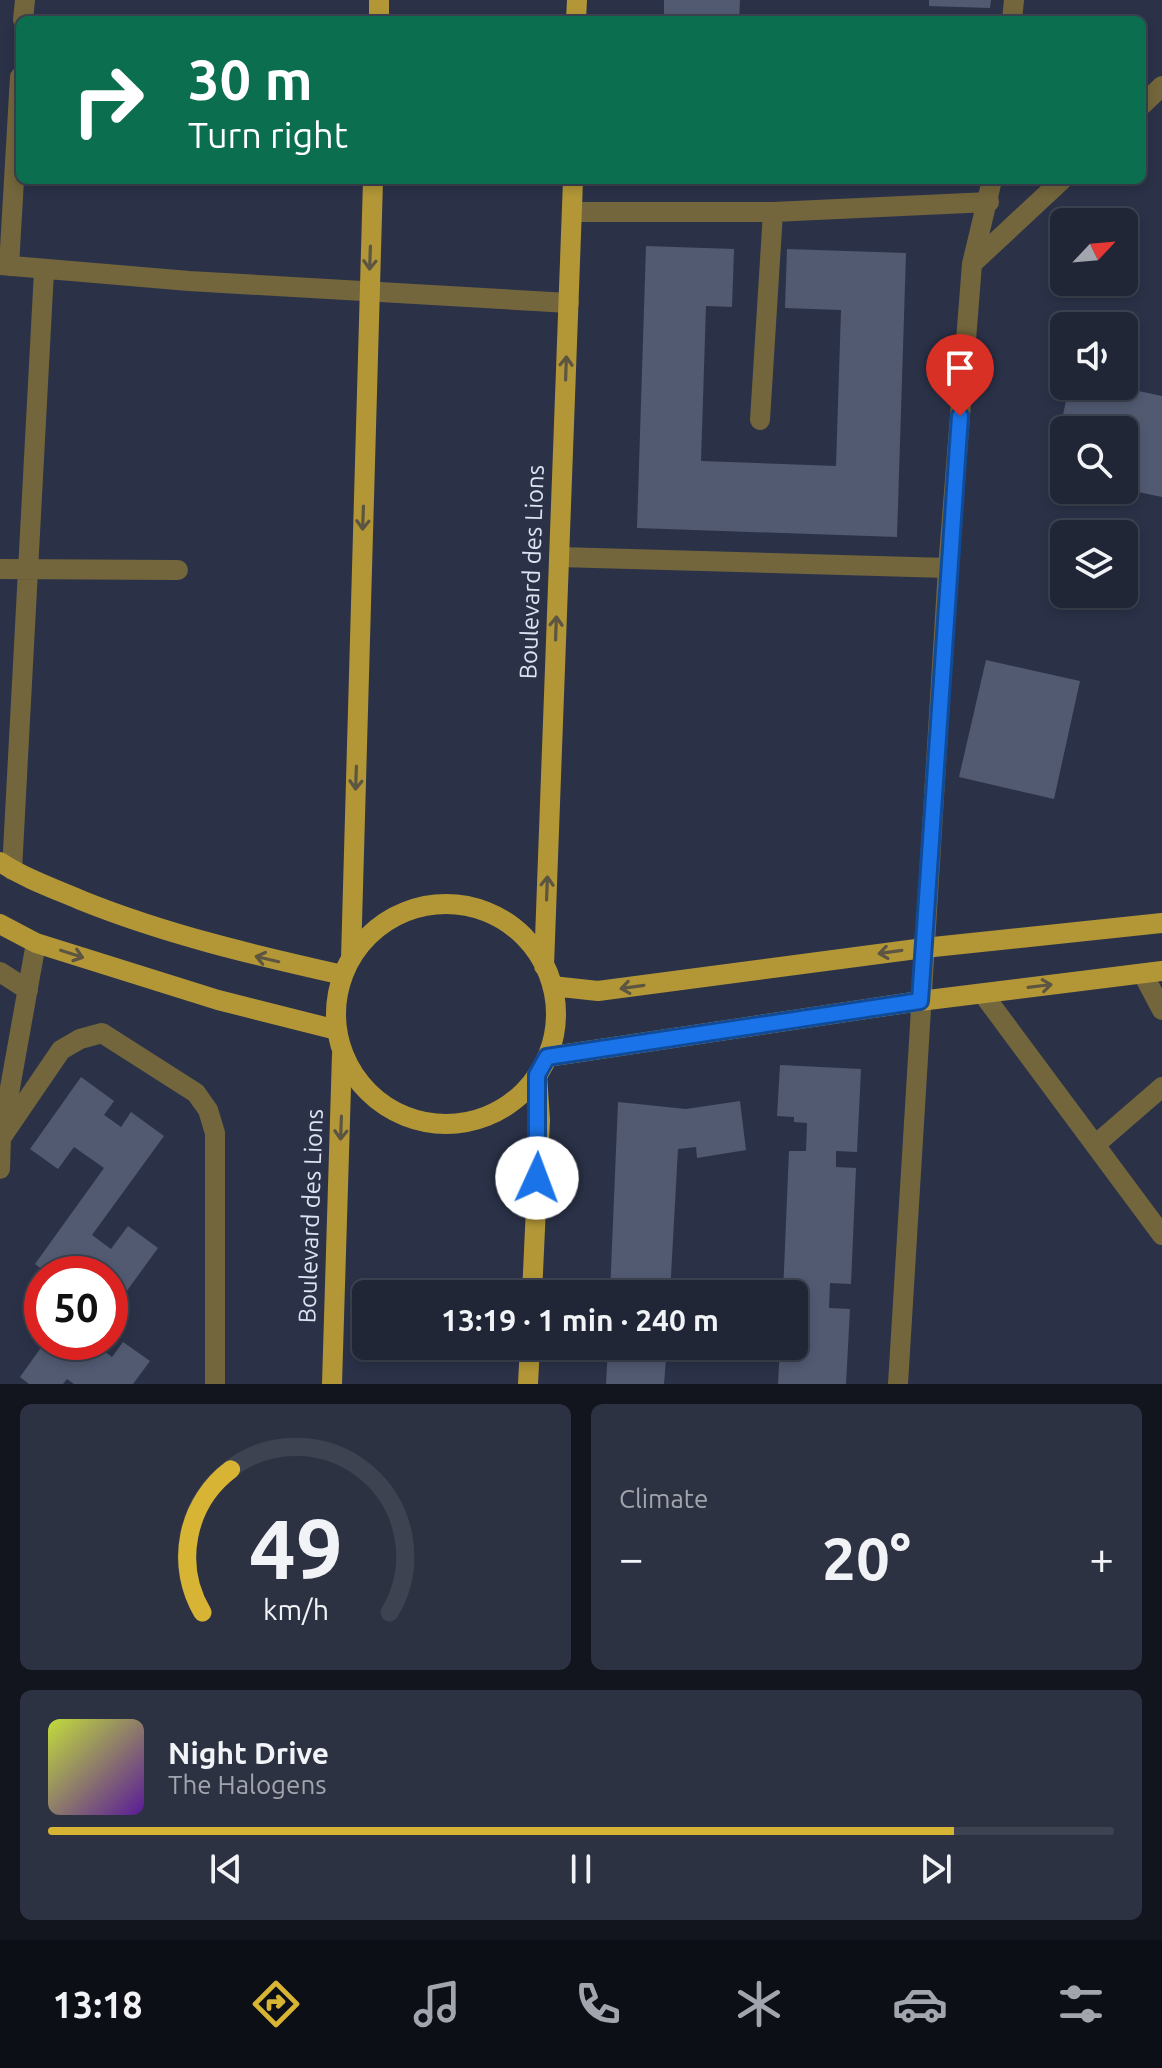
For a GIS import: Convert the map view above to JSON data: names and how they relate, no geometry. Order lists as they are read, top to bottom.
{
  "streets": {
    "main road": ["Boulevard des Lions"]
  },
  "north": "top right",
  "page": {
    "turn": ["30 m", "Turn right"],
    "limit": "50",
    "trip": "13:19 · 1 min · 240 m",
    "tile": "Climate",
    "heat": ["−", "20°", "+"],
    "song": ["Night Drive", "The Halogens"],
    "tabs": "13:18",
    "gauge": ["49", "km/h"]
  }
}
